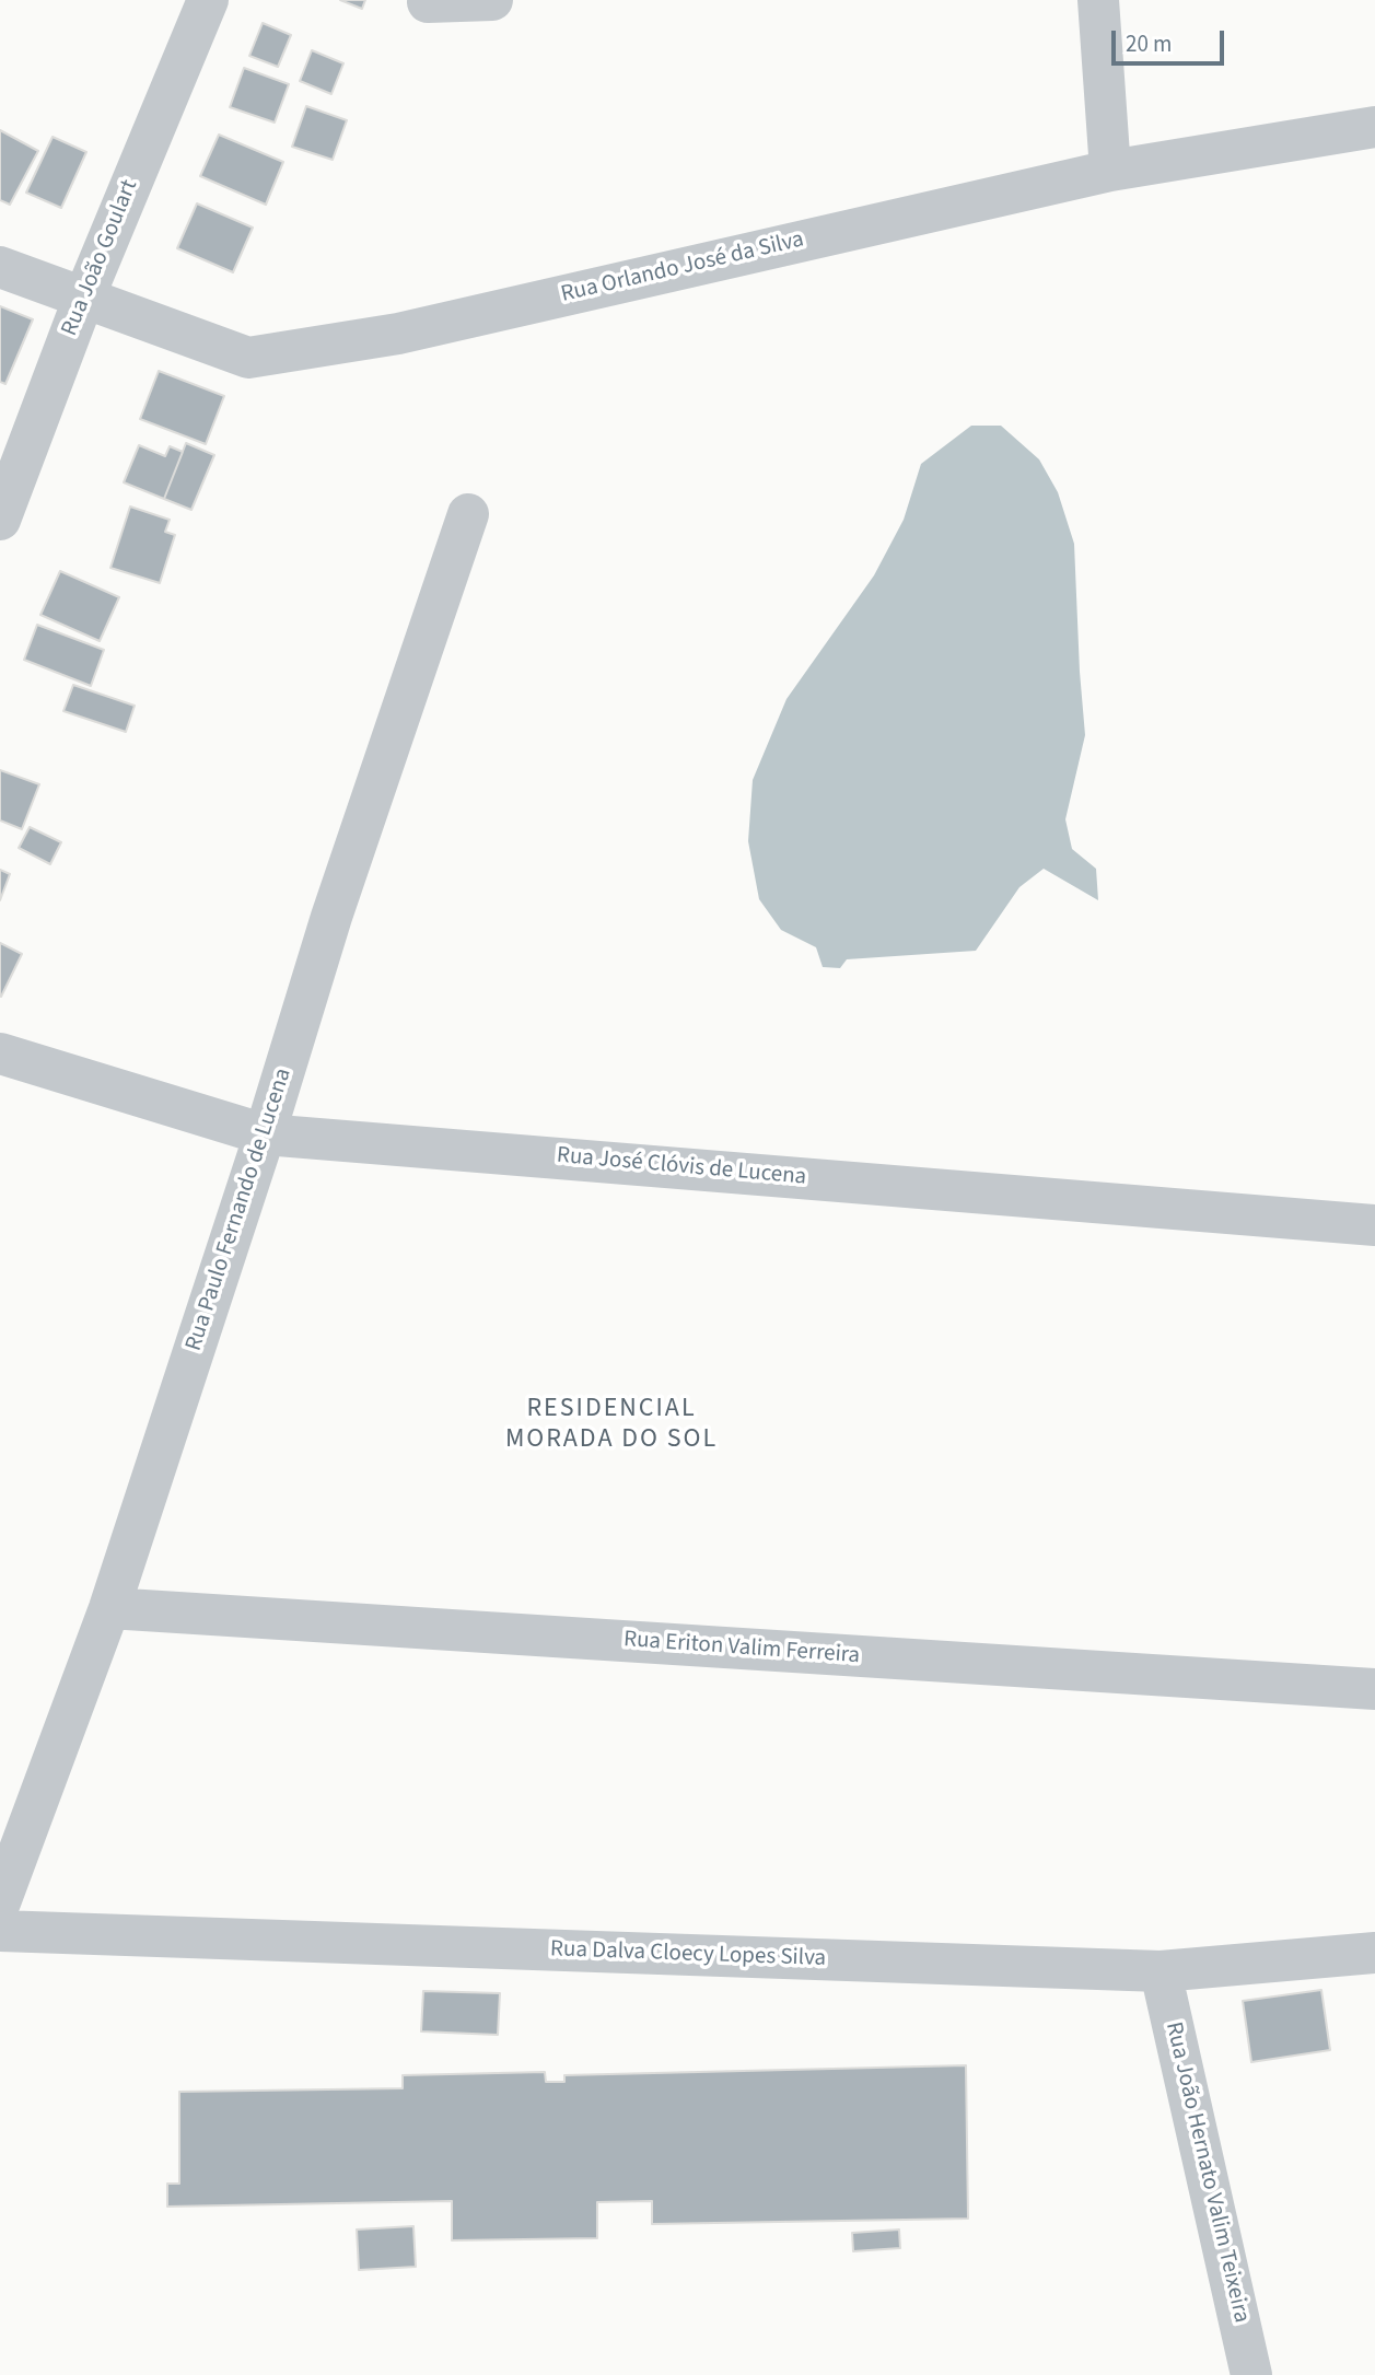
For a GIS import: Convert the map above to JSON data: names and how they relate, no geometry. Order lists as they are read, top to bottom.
{
  "streets": {
    "street": [
      "Rua João Goulart",
      "Rua Orlando José da Silva",
      "Rua José Clóvis de Lucena",
      "Rua Paulo Fernando de Lucena",
      "Rua Eriton Valim Ferreira",
      "Rua Dalva Cloecy Lopes Silva",
      "Rua João Hernato Valim Teixeira"
    ]
  },
  "crossings": [
    ["Rua João Goulart", "Rua Orlando José da Silva"],
    ["Rua José Clóvis de Lucena", "Rua Paulo Fernando de Lucena"],
    ["Rua Paulo Fernando de Lucena", "Rua Eriton Valim Ferreira"],
    ["Rua Dalva Cloecy Lopes Silva", "Rua João Hernato Valim Teixeira"]
  ],
  "districts": ["RESIDENCIAL MORADA DO SOL"],
  "scale_bar": "20 m"
}
